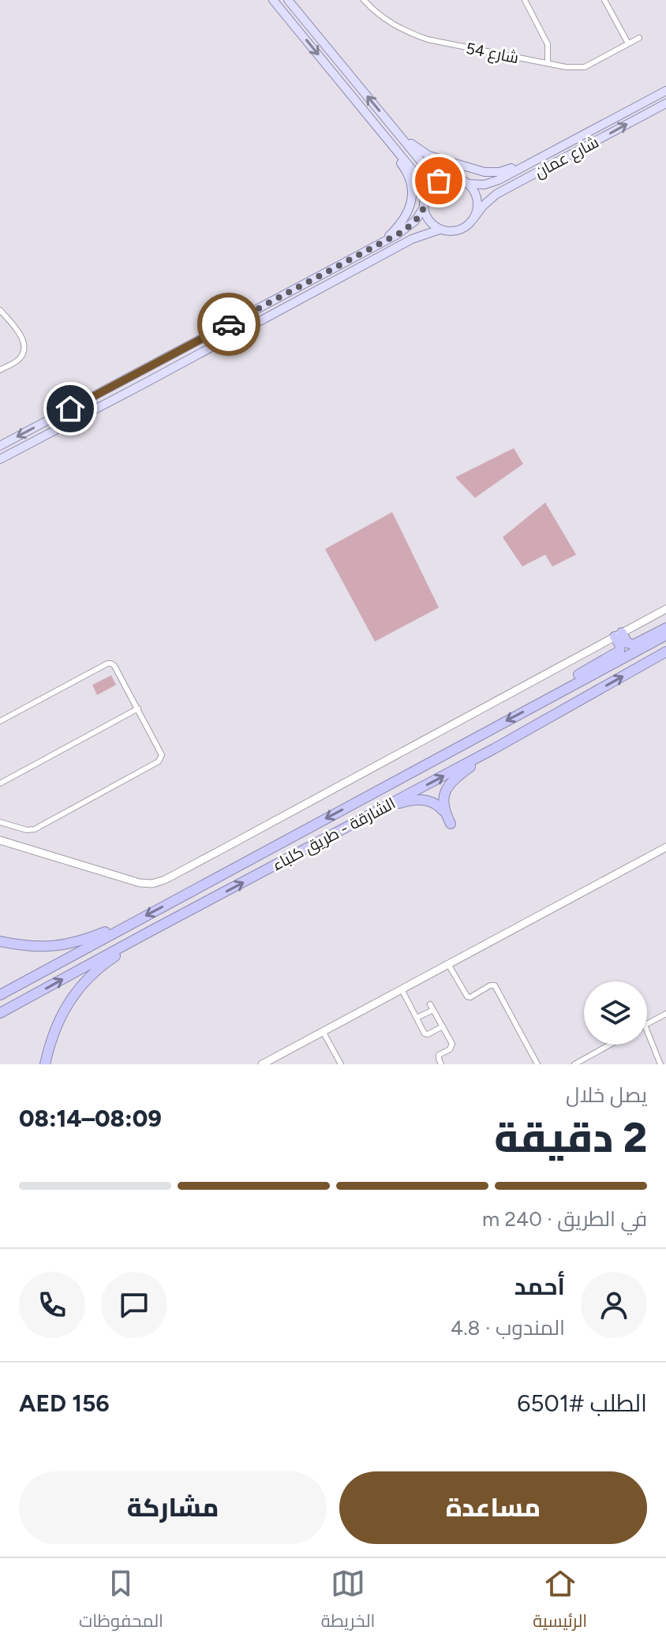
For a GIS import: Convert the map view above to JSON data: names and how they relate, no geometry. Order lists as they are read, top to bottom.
{
  "streets": {
    "highway": ["الشارقة - طريق كلباء"],
    "main road": ["شارع عمان"],
    "street": ["شارع 54"]
  },
  "page": {
    "heading": ["2 دقيقة", "يصل خلال", "08:09–08:14"],
    "panel": [
      "أحمد",
      "المندوب · 4.8",
      "الطلب #6501",
      "AED 156"
    ],
    "bar": "في الطريق · 240 m",
    "buttons": ["مساعدة", "مشاركة"],
    "tabs": ["الرئيسية", "الخريطة", "المحفوظات"]
  }
}
